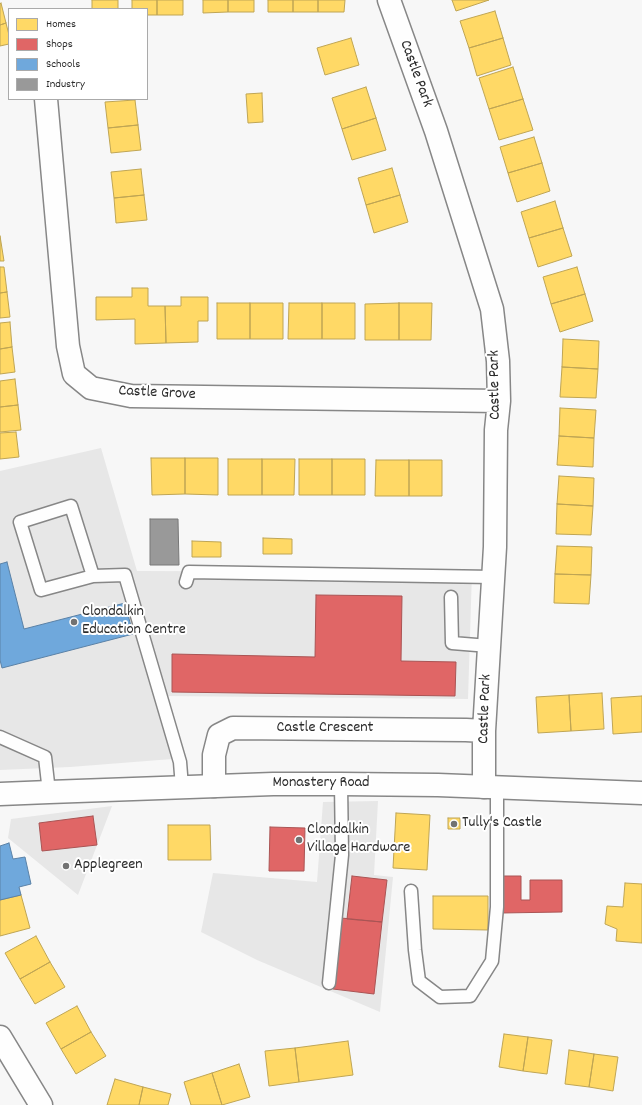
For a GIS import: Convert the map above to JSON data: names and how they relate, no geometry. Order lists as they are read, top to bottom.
{
  "streets": {
    "street": [
      "Castle Park",
      "Castle Grove",
      "Castle Crescent",
      "Monastery Road"
    ]
  },
  "crossings": [
    ["Castle Park", "Castle Grove"],
    ["Castle Park", "Castle Crescent"],
    ["Castle Park", "Monastery Road"],
    ["Castle Crescent", "Monastery Road"]
  ],
  "places": [
    "Clondalkin Education Centre",
    "Tully's Castle",
    "Clondalkin Village Hardware",
    "Applegreen"
  ],
  "legend": [
    "Homes",
    "Shops",
    "Schools",
    "Industry"
  ]
}
